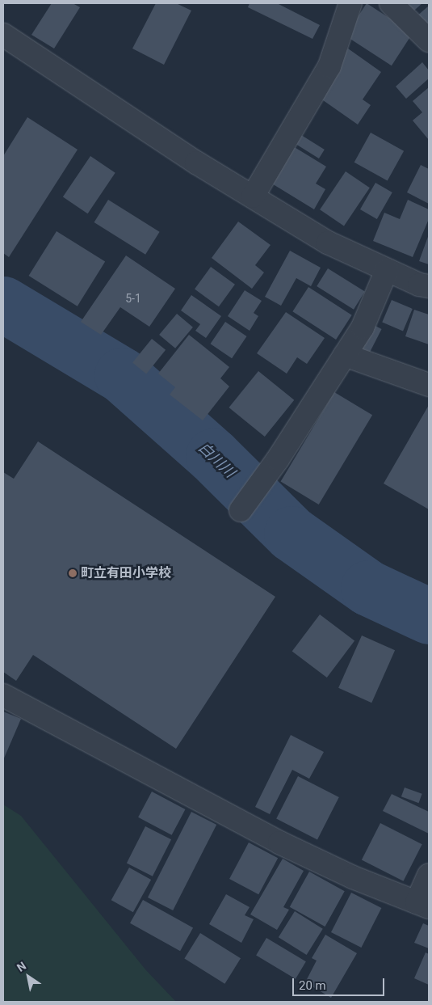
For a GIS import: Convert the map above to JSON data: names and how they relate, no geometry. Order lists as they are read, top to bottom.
{
  "water": ["白川川"],
  "places": ["町立有田小学校"],
  "house_numbers": ["5-1"],
  "scale_bar": "20 m",
  "north": "top left"
}
